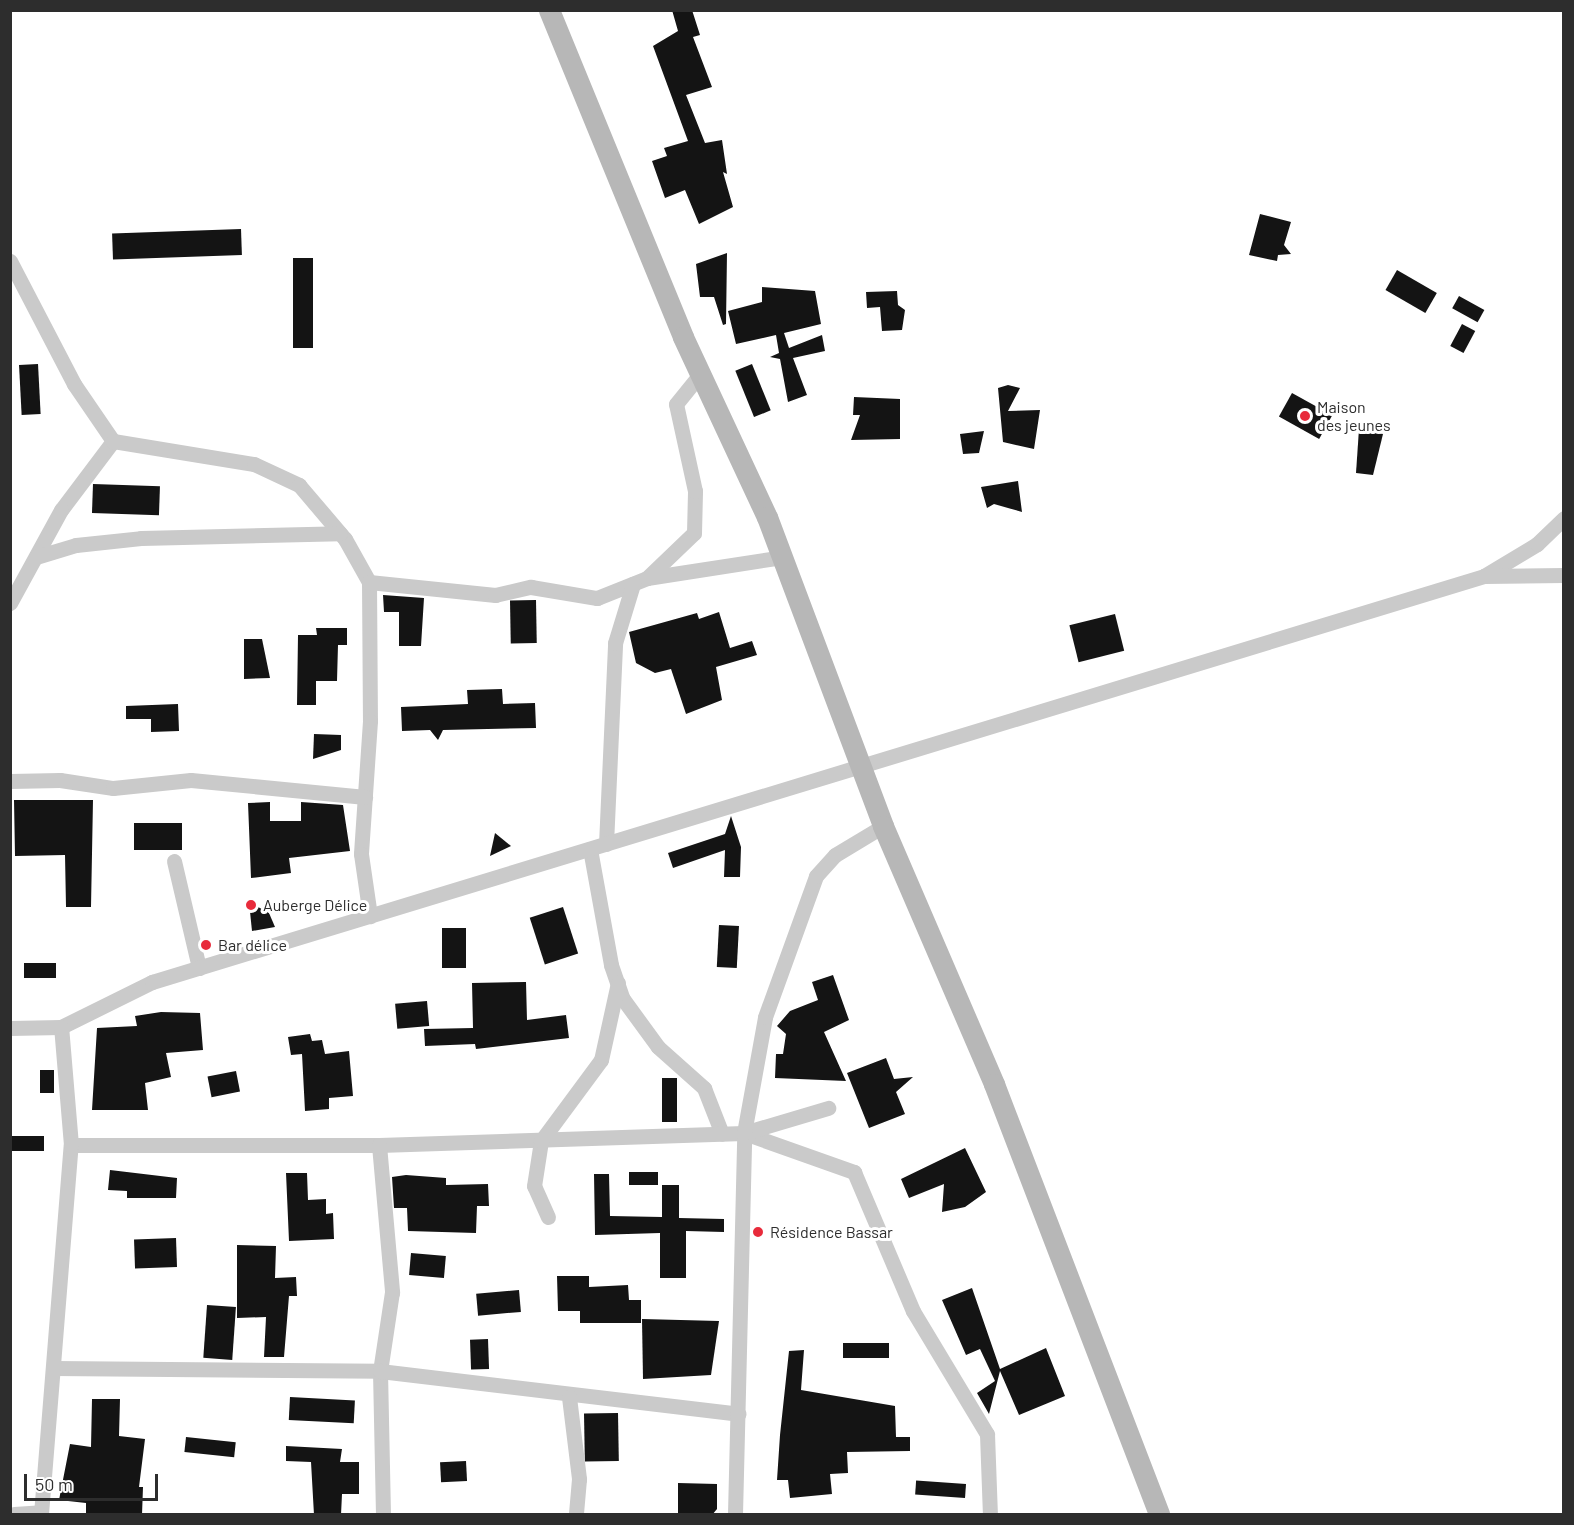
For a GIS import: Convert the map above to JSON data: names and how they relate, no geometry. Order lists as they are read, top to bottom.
{
  "places": [
    "Maison des jeunes",
    "Auberge Délice",
    "Bar délice",
    "Résidence Bassar"
  ],
  "scale_bar": "50 m"
}
